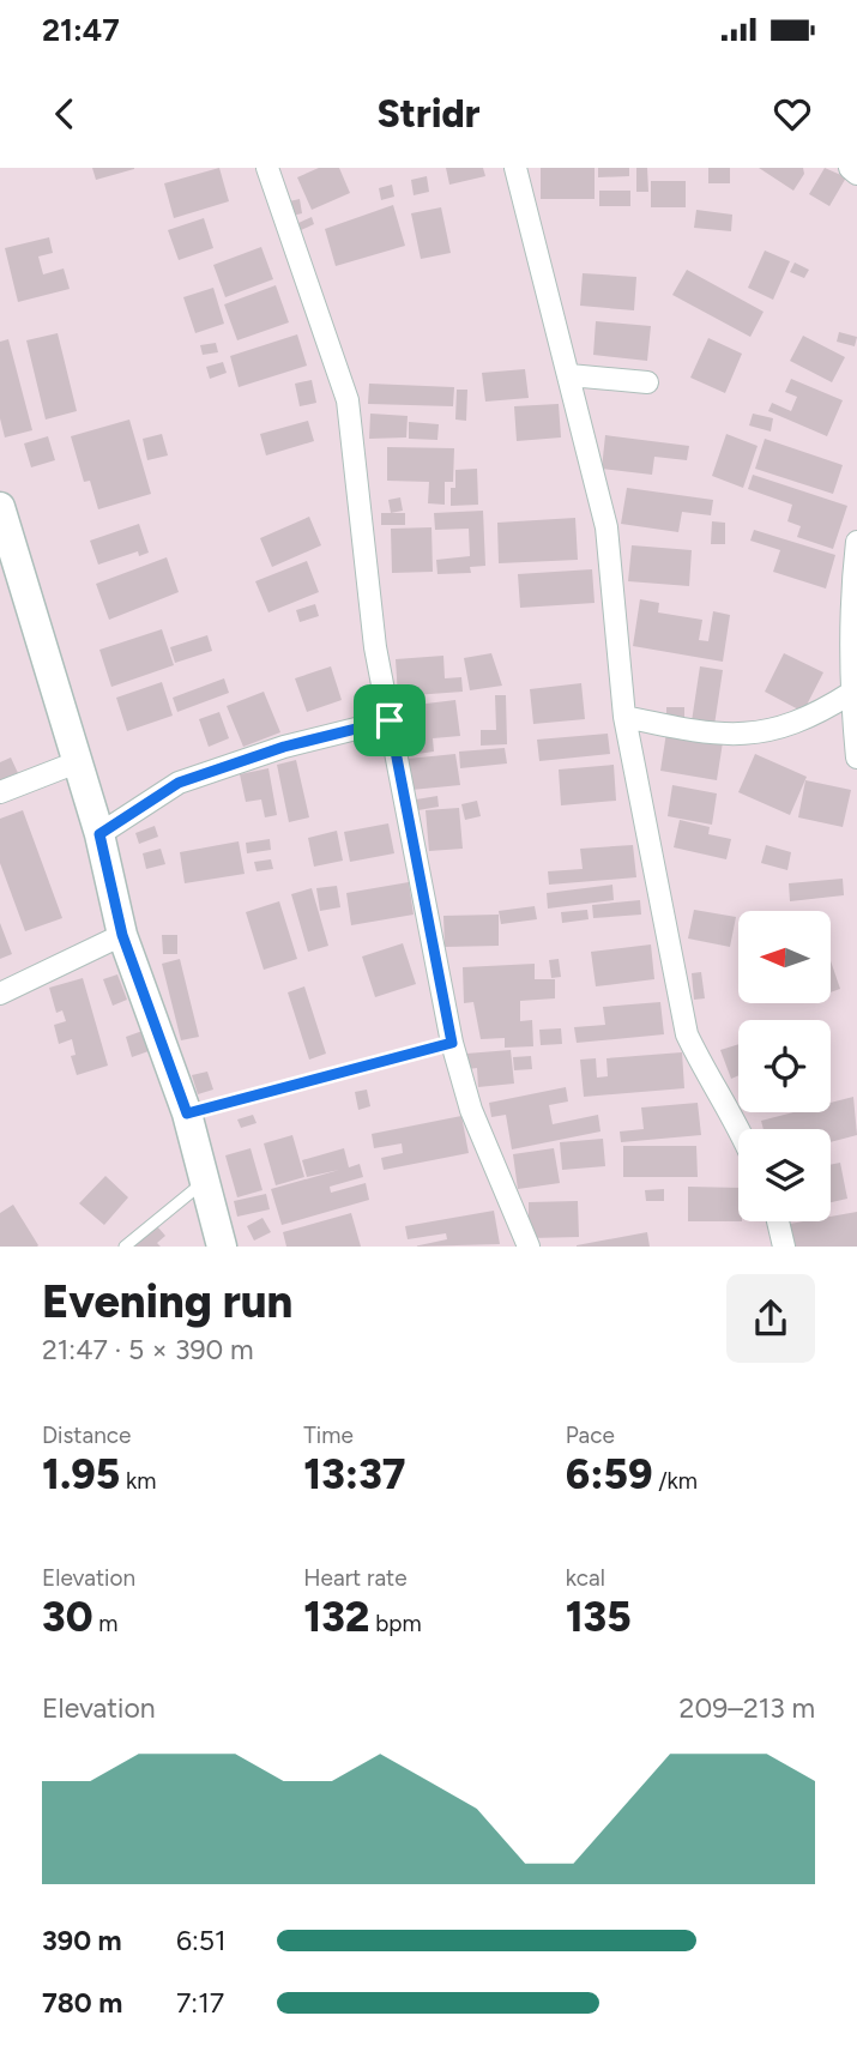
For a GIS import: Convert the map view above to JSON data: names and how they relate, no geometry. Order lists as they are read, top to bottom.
{
  "north": "left",
  "page": {
    "status": "21:47",
    "header": "Stridr",
    "heading": ["Evening run", "21:47 · 5 × 390 m"],
    "stats": [
      ["Distance", "1.95 km"],
      ["Time", "13:37"],
      ["Pace", "6:59 /km"],
      ["Elevation", "30 m"],
      ["Heart rate", "132 bpm"],
      ["kcal", "135"]
    ],
    "chart": ["Elevation", "209–213 m"],
    "list": [
      {
        "name": "390 m",
        "note": "6:51"
      },
      {
        "name": "780 m",
        "note": "7:17"
      }
    ]
  }
}
